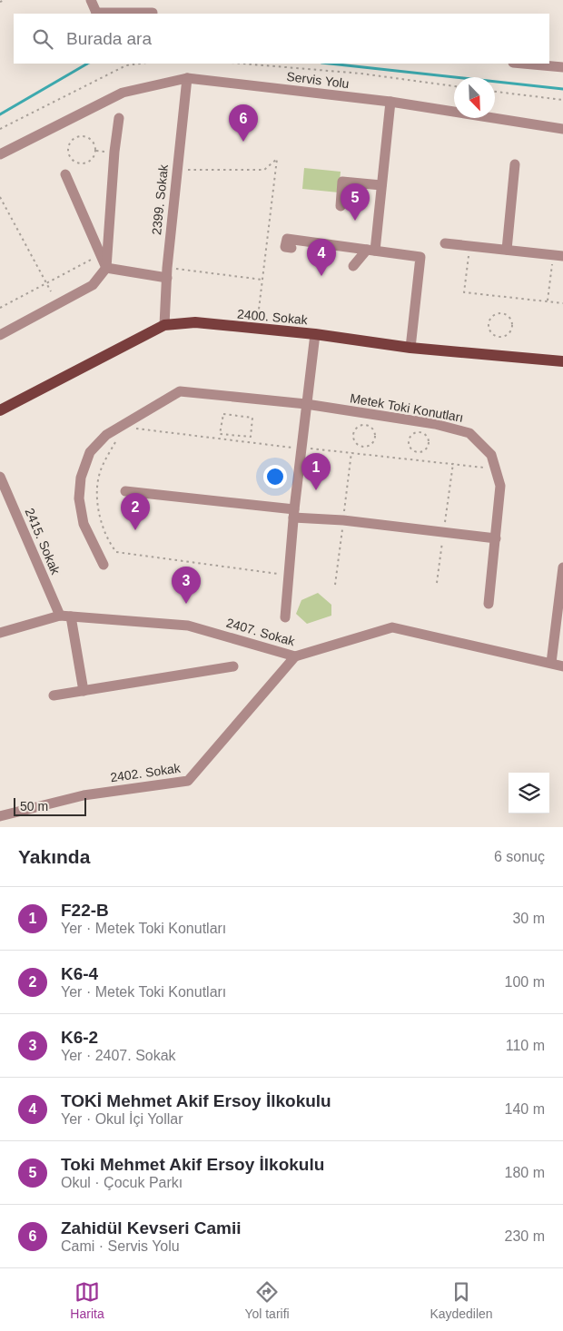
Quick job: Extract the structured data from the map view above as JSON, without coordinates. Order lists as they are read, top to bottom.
{
  "streets": {
    "main road": ["2400. Sokak"],
    "street": [
      "Servis Yolu",
      "2399. Sokak",
      "Metek Toki Konutları",
      "2415. Sokak",
      "2407. Sokak",
      "2402. Sokak"
    ]
  },
  "crossings": [
    ["Servis Yolu", "2399. Sokak"],
    ["2399. Sokak", "2400. Sokak"],
    ["2415. Sokak", "2407. Sokak"],
    ["2407. Sokak", "2402. Sokak"]
  ],
  "scale_bar": "50 m",
  "north": "bottom right",
  "page": {
    "search": "Burada ara",
    "pins": [
      "6",
      "5",
      "4",
      "1",
      "2",
      "3"
    ],
    "scale": "50 m",
    "heading": ["Yakında", "6 sonuç"],
    "list": [
      {
        "mark": "1",
        "name": "F22-B",
        "note": "Yer · Metek Toki Konutları",
        "value": "30 m"
      },
      {
        "mark": "2",
        "name": "K6-4",
        "note": "Yer · Metek Toki Konutları",
        "value": "100 m"
      },
      {
        "mark": "3",
        "name": "K6-2",
        "note": "Yer · 2407. Sokak",
        "value": "110 m"
      },
      {
        "mark": "4",
        "name": "TOKİ Mehmet Akif Ersoy İlkokulu",
        "note": "Yer · Okul İçi Yollar",
        "value": "140 m"
      },
      {
        "mark": "5",
        "name": "Toki Mehmet Akif Ersoy İlkokulu",
        "note": "Okul · Çocuk Parkı",
        "value": "180 m"
      },
      {
        "mark": "6",
        "name": "Zahidül Kevseri Camii",
        "note": "Cami · Servis Yolu",
        "value": "230 m"
      }
    ],
    "nav": ["Harita", "Yol tarifi", "Kaydedilen"]
  }
}
